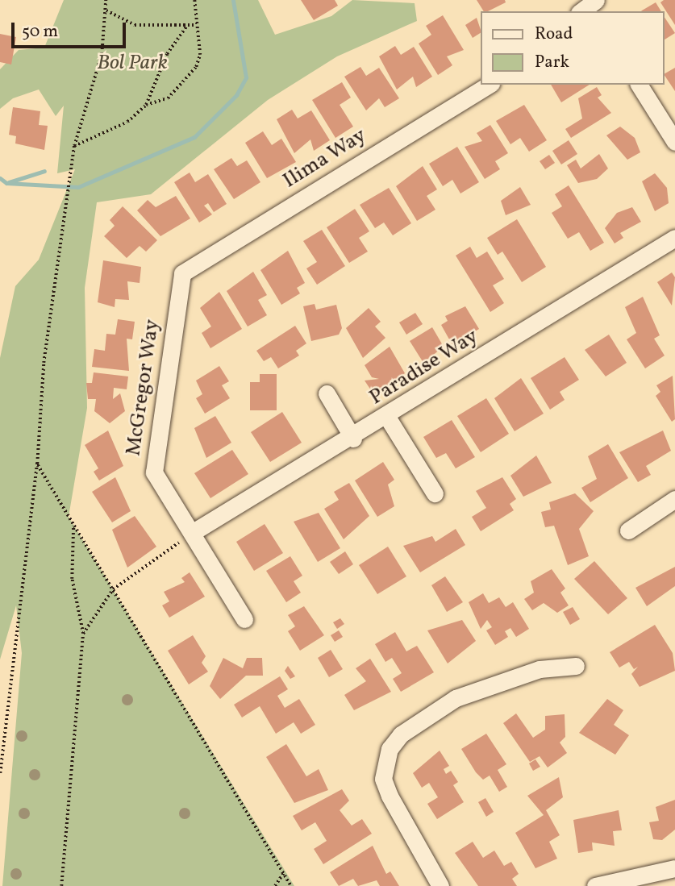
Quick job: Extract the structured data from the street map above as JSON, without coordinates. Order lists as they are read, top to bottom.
{
  "streets": {
    "street": ["Ilima Way", "Paradise Way", "McGregor Way"]
  },
  "crossings": [
    ["Ilima Way", "McGregor Way"],
    ["Paradise Way", "McGregor Way"]
  ],
  "parks": ["Bol Park"],
  "legend": ["Road", "Park"],
  "scale_bar": "50 m"
}
